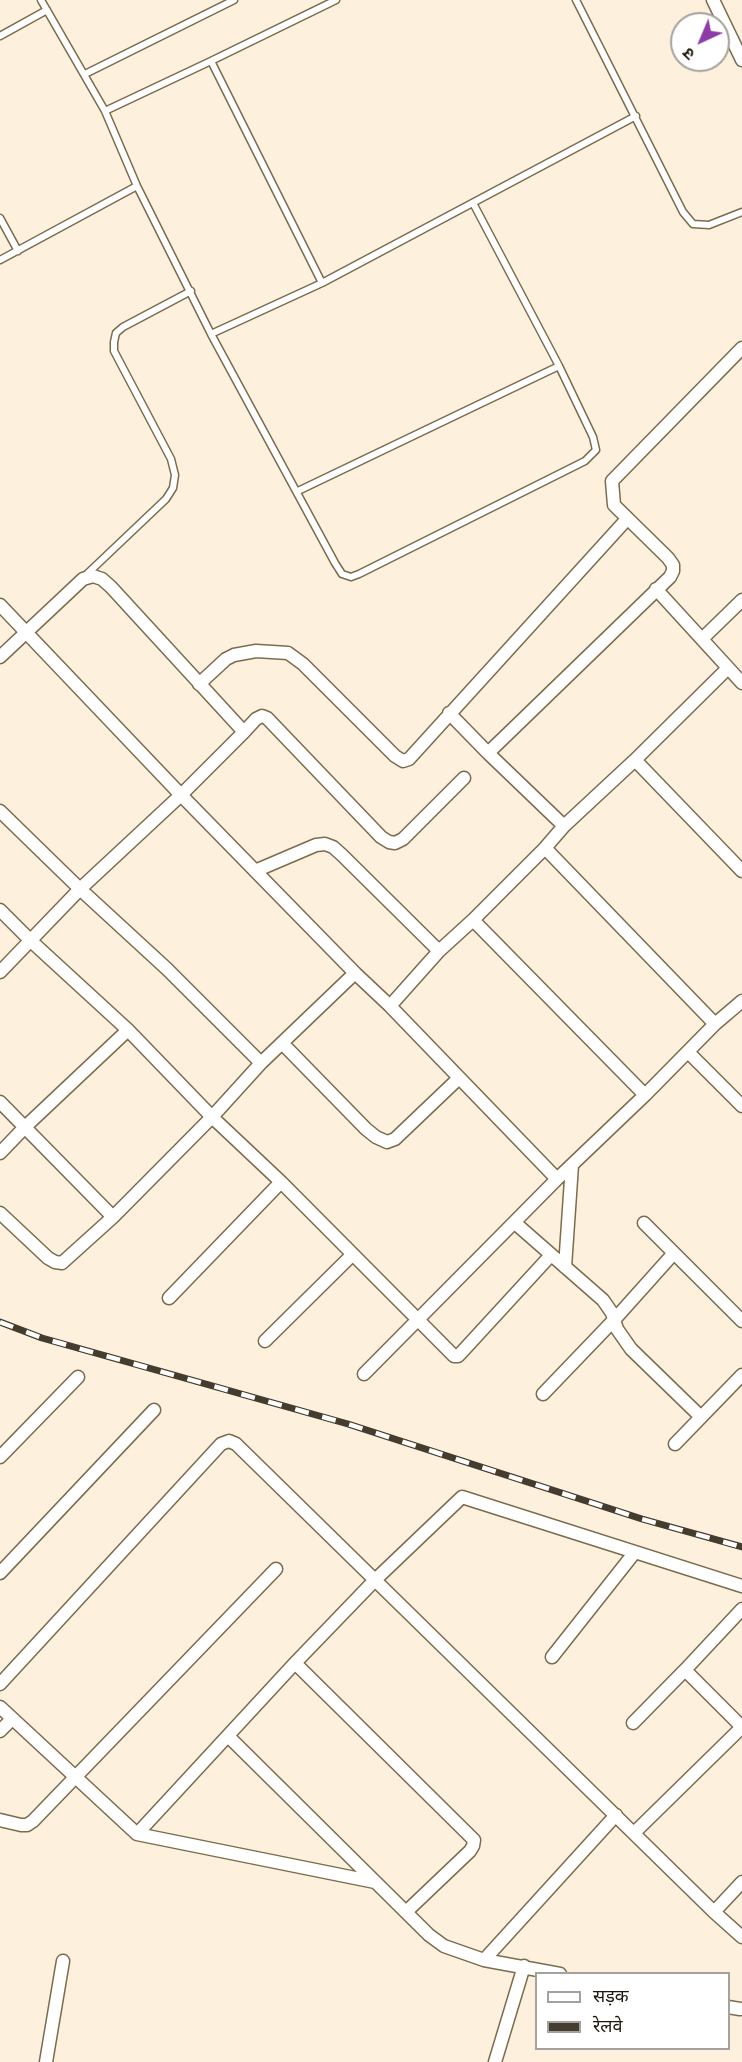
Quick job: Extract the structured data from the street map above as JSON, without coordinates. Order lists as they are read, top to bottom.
{
  "legend": ["सड़क", "रेलवे"],
  "north": "bottom left"
}
